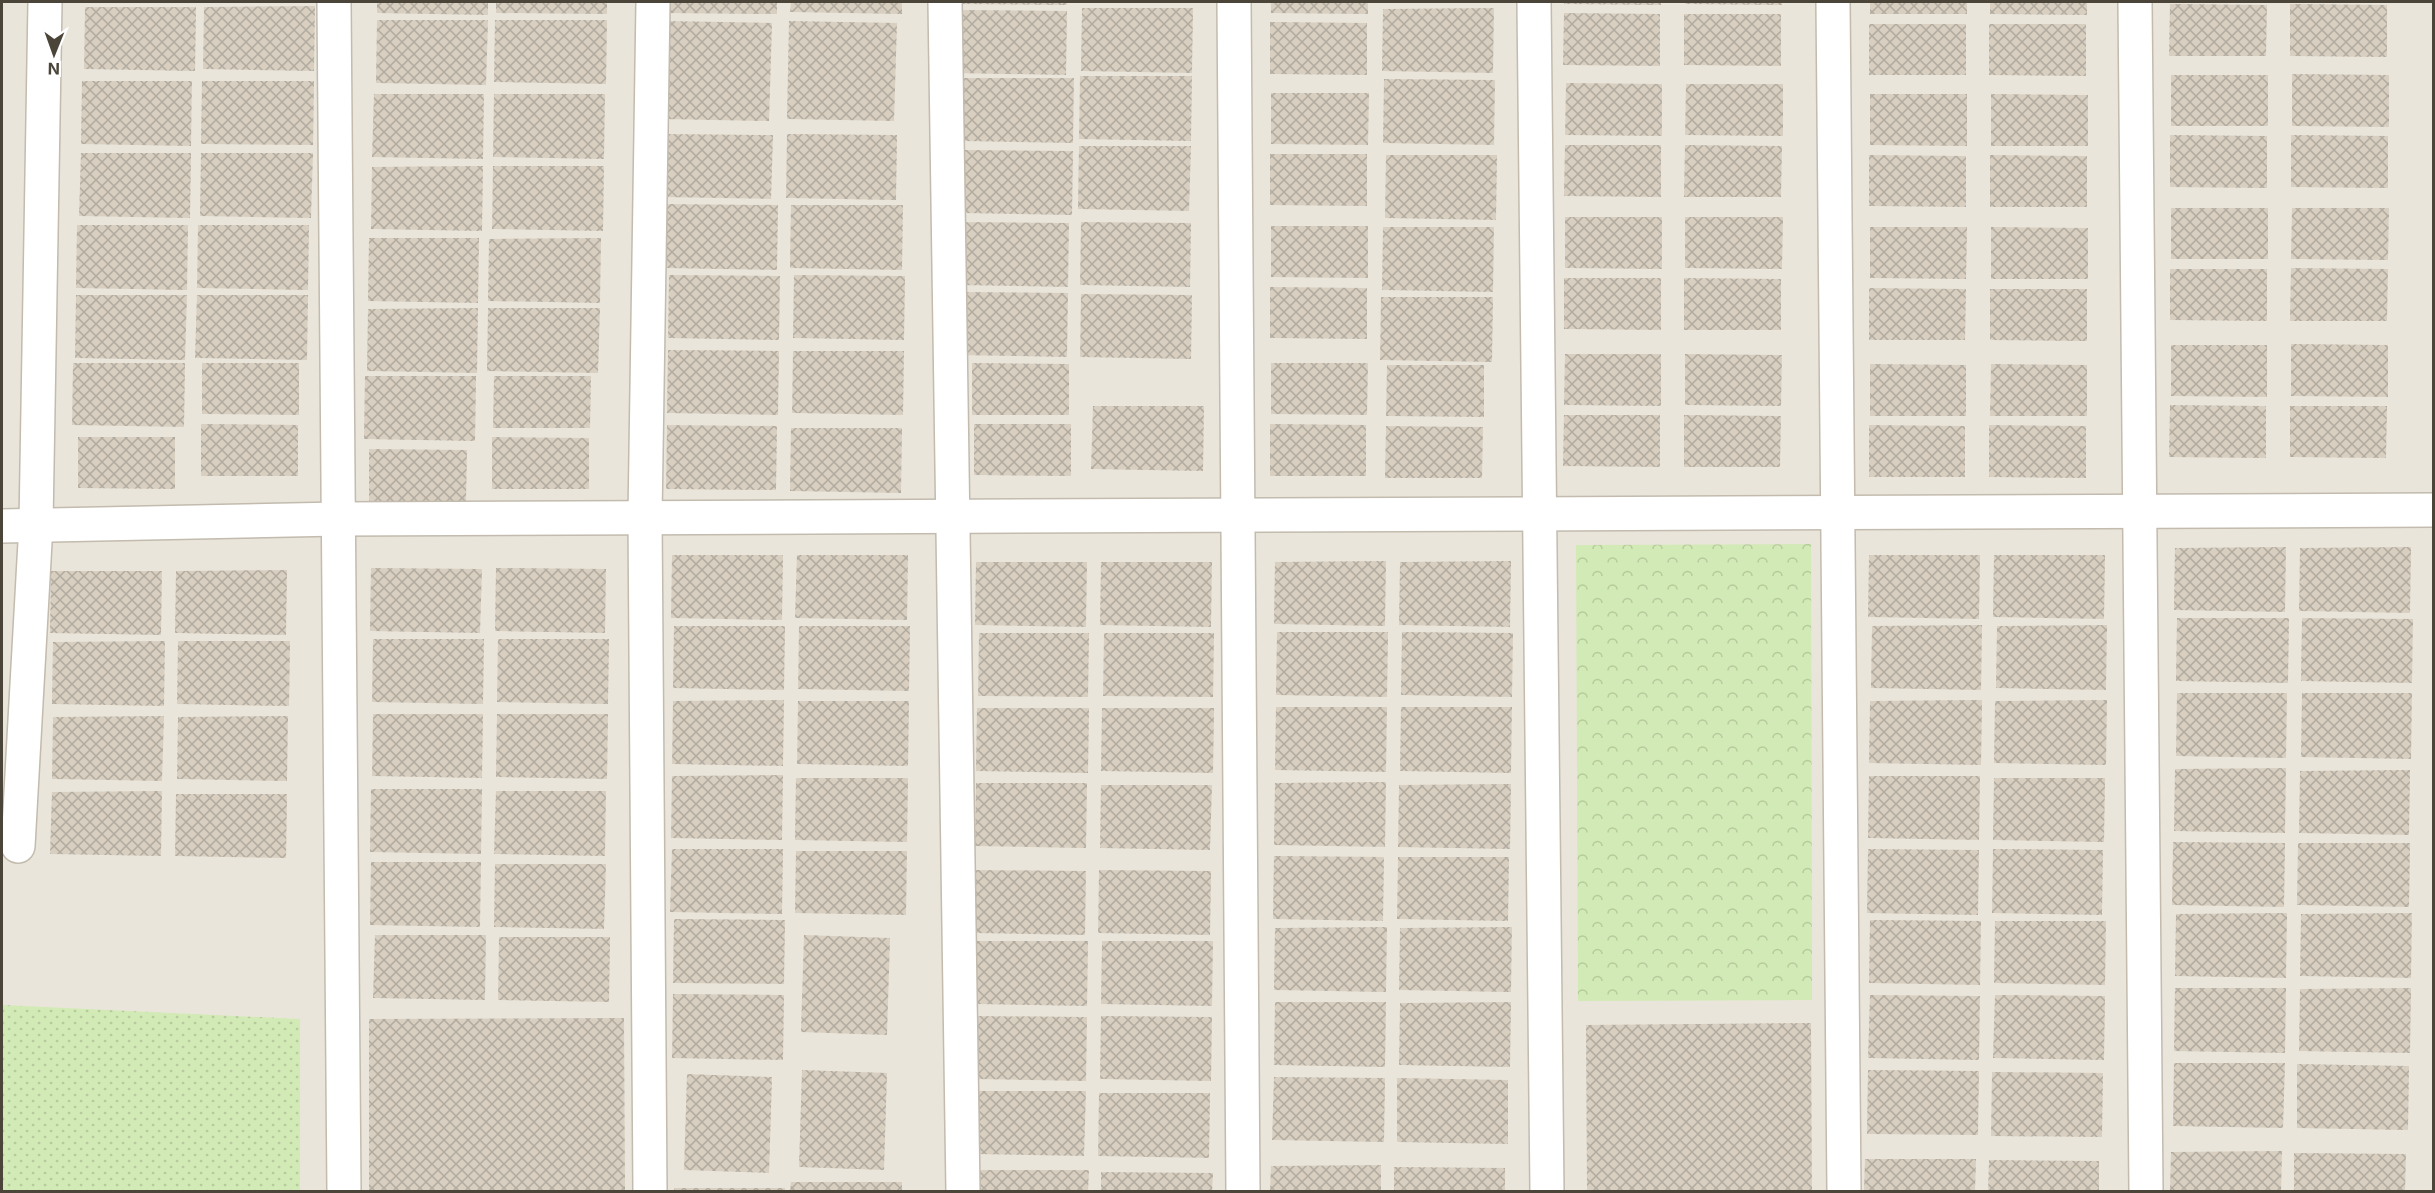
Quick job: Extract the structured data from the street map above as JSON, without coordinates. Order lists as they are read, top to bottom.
{
  "north": "bottom"
}
